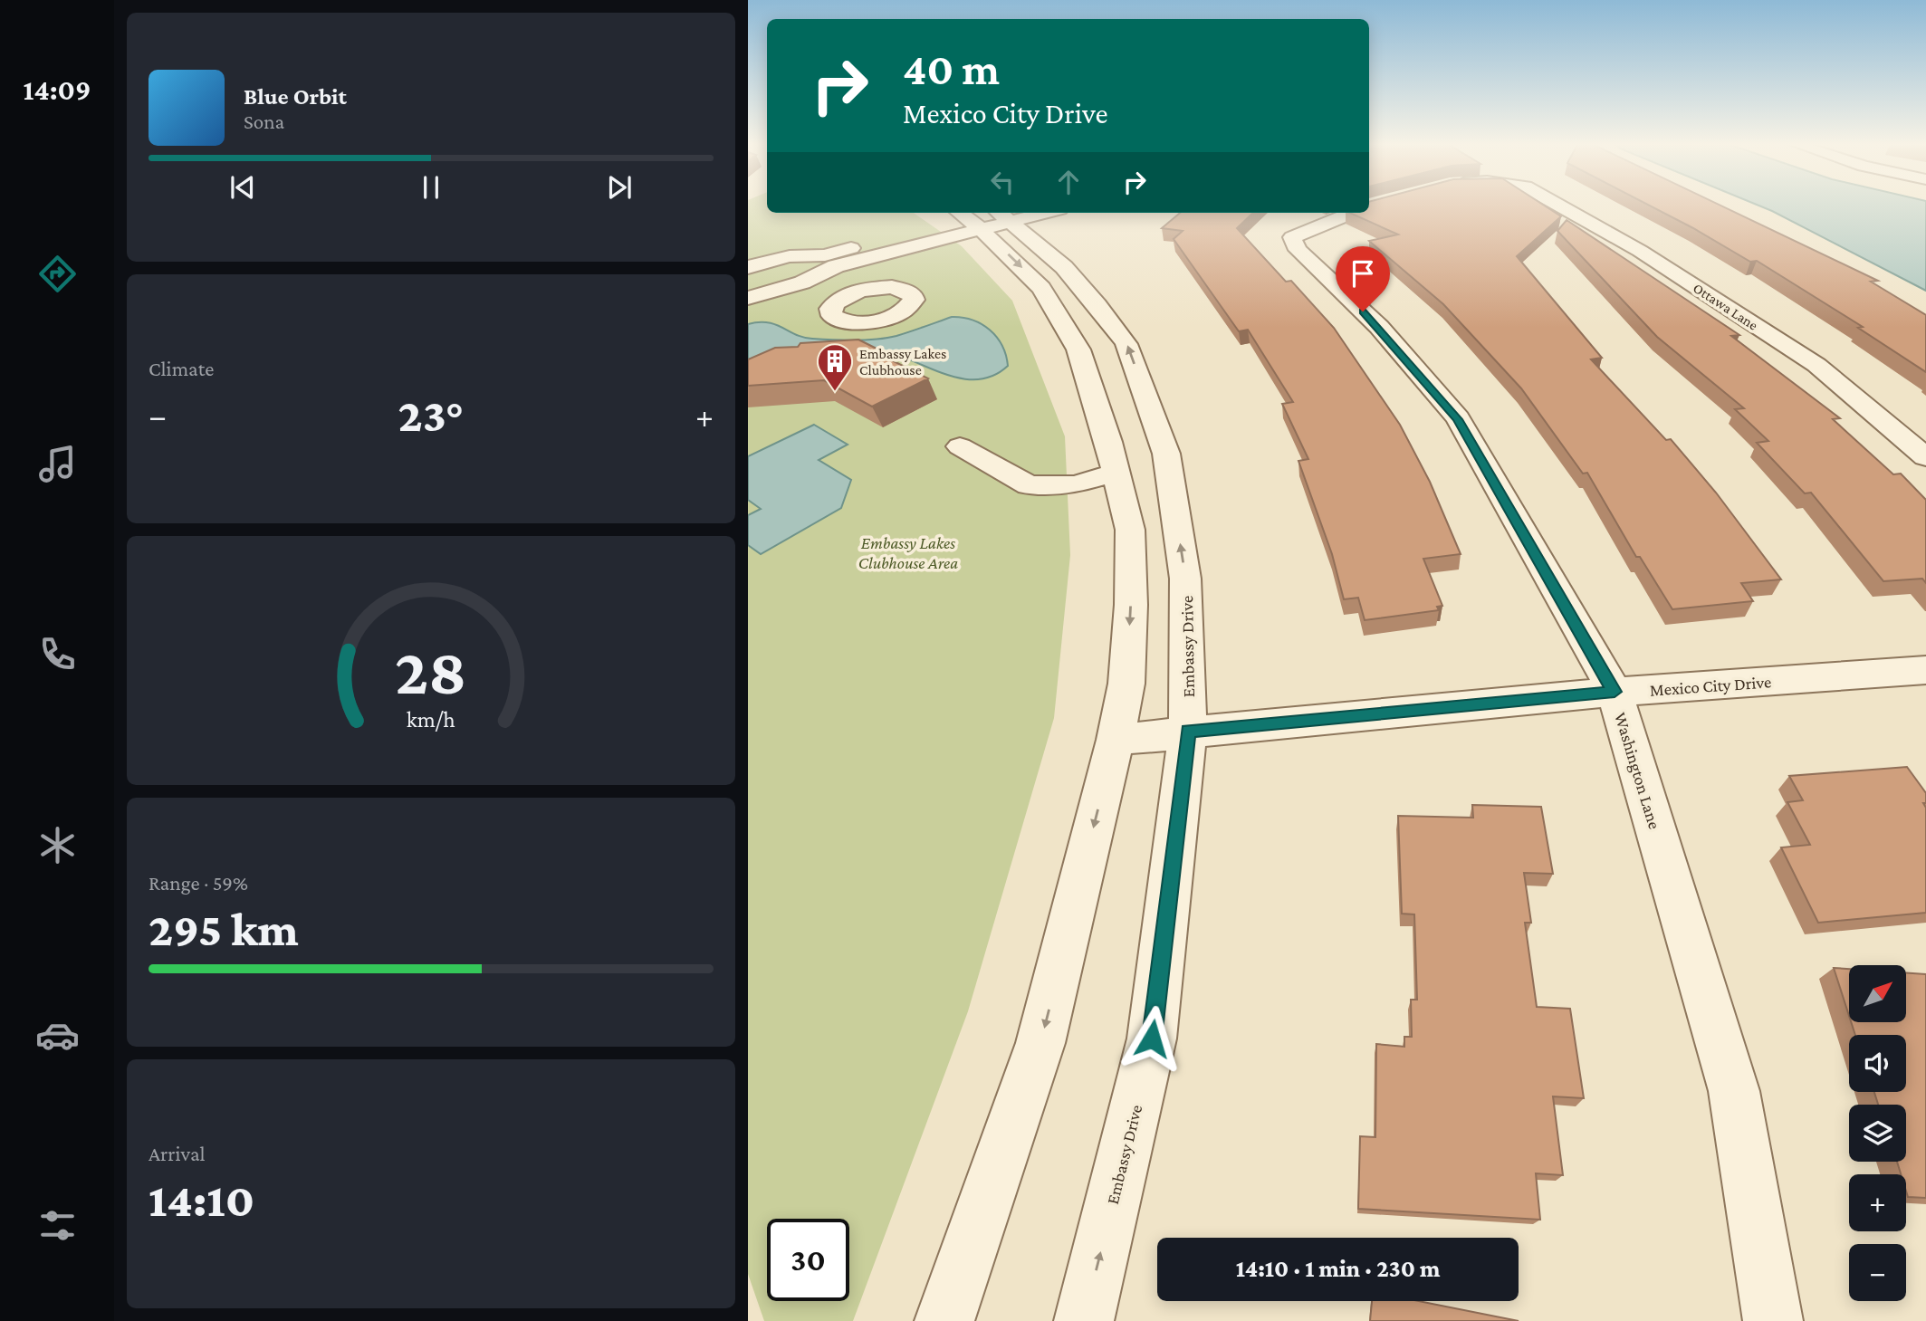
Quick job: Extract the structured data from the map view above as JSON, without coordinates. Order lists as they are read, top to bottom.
{
  "streets": {
    "street": [
      "Ottawa Lane",
      "Embassy Drive",
      "Mexico City Drive",
      "Washington Lane"
    ]
  },
  "crossings": [
    ["Embassy Drive", "Mexico City Drive"],
    ["Mexico City Drive", "Washington Lane"]
  ],
  "parks": ["Embassy Lakes Clubhouse Area"],
  "places": {
    "building": ["Embassy Lakes Clubhouse"]
  },
  "north": "top right",
  "page": {
    "tabs": "14:09",
    "turn": ["40 m", "Mexico City Drive"],
    "song": ["Blue Orbit", "Sona"],
    "tile": [
      "Climate",
      ["Range · 59%", "295 km"],
      ["Arrival", "14:10"]
    ],
    "heat": ["−", "23°", "+"],
    "map_buttons": ["+", "−"],
    "limit": "30",
    "trip": "14:10 · 1 min · 230 m",
    "gauge": ["28", "km/h"]
  }
}
